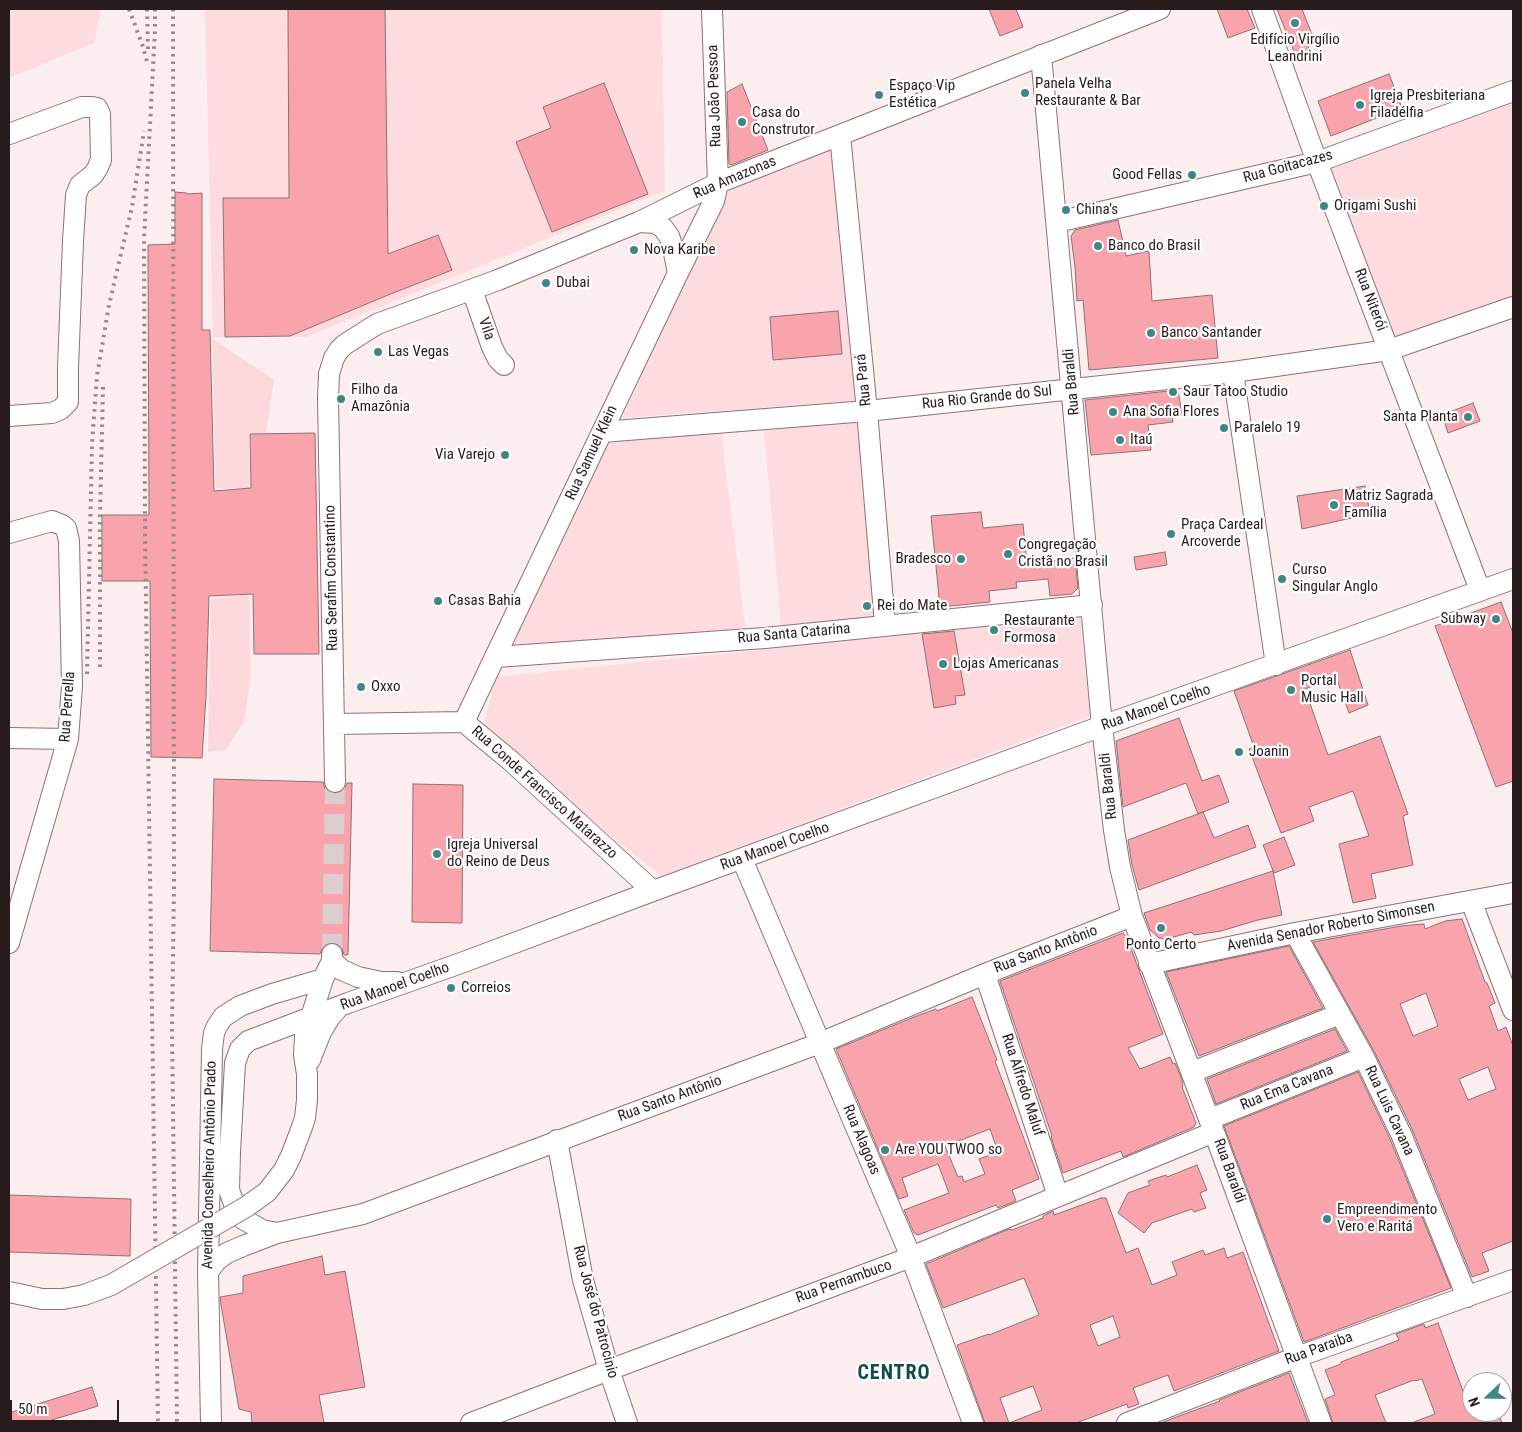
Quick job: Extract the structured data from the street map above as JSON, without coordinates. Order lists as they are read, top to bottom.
{
  "streets": {
    "street": [
      "Rua João Pessoa",
      "Rua Goitacazes",
      "Rua Amazonas",
      "Rua Niterói",
      "Vila",
      "Rua Pará",
      "Rua Baraldi",
      "Rua Rio Grande do Sul",
      "Rua Samuel Klein",
      "Rua Serafim Constantino",
      "Rua Santa Catarina",
      "Rua Perrella",
      "Rua Manoel Coelho",
      "Rua Conde Francisco Matarazzo",
      "Avenida Senador Roberto Simonsen",
      "Rua Santo Antônio",
      "Rua Alfredo Maluf",
      "Rua Ema Cavana",
      "Rua Luis Cavana",
      "Rua Alagoas",
      "Avenida Conselheiro Antônio Prado",
      "Rua Pernambuco",
      "Rua José do Patrocinio",
      "Rua Paraiba"
    ]
  },
  "crossings": [
    ["Rua João Pessoa", "Rua Amazonas"],
    ["Rua João Pessoa", "Rua Samuel Klein"],
    ["Rua Goitacazes", "Rua Niterói"],
    ["Rua Goitacazes", "Rua Baraldi"],
    ["Rua Amazonas", "Vila"],
    ["Rua Amazonas", "Rua Pará"],
    ["Rua Amazonas", "Rua Baraldi"],
    ["Rua Amazonas", "Rua Samuel Klein"],
    ["Rua Amazonas", "Rua Serafim Constantino"],
    ["Rua Niterói", "Rua Rio Grande do Sul"],
    ["Rua Niterói", "Rua Manoel Coelho"],
    ["Rua Pará", "Rua Rio Grande do Sul"],
    ["Rua Pará", "Rua Santa Catarina"],
    ["Rua Baraldi", "Rua Rio Grande do Sul"],
    ["Rua Baraldi", "Rua Santa Catarina"],
    ["Rua Baraldi", "Rua Manoel Coelho"],
    ["Rua Baraldi", "Avenida Senador Roberto Simonsen"],
    ["Rua Baraldi", "Rua Santo Antônio"],
    ["Rua Baraldi", "Rua Ema Cavana"],
    ["Rua Baraldi", "Rua Pernambuco"],
    ["Rua Baraldi", "Rua Paraiba"],
    ["Rua Rio Grande do Sul", "Rua Samuel Klein"],
    ["Rua Samuel Klein", "Rua Santa Catarina"],
    ["Rua Samuel Klein", "Rua Conde Francisco Matarazzo"],
    ["Rua Serafim Constantino", "Rua Conde Francisco Matarazzo"],
    ["Rua Manoel Coelho", "Rua Conde Francisco Matarazzo"],
    ["Rua Manoel Coelho", "Rua Santo Antônio"],
    ["Rua Manoel Coelho", "Rua Alagoas"],
    ["Avenida Senador Roberto Simonsen", "Rua Luis Cavana"],
    ["Rua Santo Antônio", "Rua Alfredo Maluf"],
    ["Rua Santo Antônio", "Rua Alagoas"],
    ["Rua Santo Antônio", "Avenida Conselheiro Antônio Prado"],
    ["Rua Santo Antônio", "Rua José do Patrocinio"],
    ["Rua Alfredo Maluf", "Rua Pernambuco"],
    ["Rua Ema Cavana", "Rua Luis Cavana"],
    ["Rua Ema Cavana", "Rua Pernambuco"],
    ["Rua Luis Cavana", "Rua Paraiba"],
    ["Rua Alagoas", "Rua Pernambuco"],
    ["Rua Pernambuco", "Rua José do Patrocinio"]
  ],
  "districts": ["CENTRO"],
  "places": [
    "Edifício Virgílio Leandrini",
    "Panela Velha Restaurante & Bar",
    "Espaço Vip Estética",
    "Igreja Presbiteriana Filadélfia",
    "Casa do Construtor",
    "Good Fellas",
    "Origami Sushi",
    "China's",
    "Banco do Brasil",
    "Nova Karibe",
    "Dubai",
    "Banco Santander",
    "Las Vegas",
    "Saur Tatoo Studio",
    "Filho da Amazônia",
    "Ana Sofia Flores",
    "Santa Planta",
    "Paralelo 19",
    "Itaú",
    "Via Varejo",
    "Matriz Sagrada Família",
    "Praça Cardeal Arcoverde",
    "Congregação Cristã no Brasil",
    "Bradesco",
    "Curso Singular Anglo",
    "Casas Bahia",
    "Rei do Mate",
    "Subway",
    "Restaurante Formosa",
    "Lojas Americanas",
    "Oxxo",
    "Portal Music Hall",
    "Joanin",
    "Igreja Universal do Reino de Deus",
    "Ponto Certo",
    "Correios",
    "Are YOU TWOO so",
    "Empreendimento Vero e Raritá"
  ],
  "scale_bar": "50 m",
  "north": "left"
}
